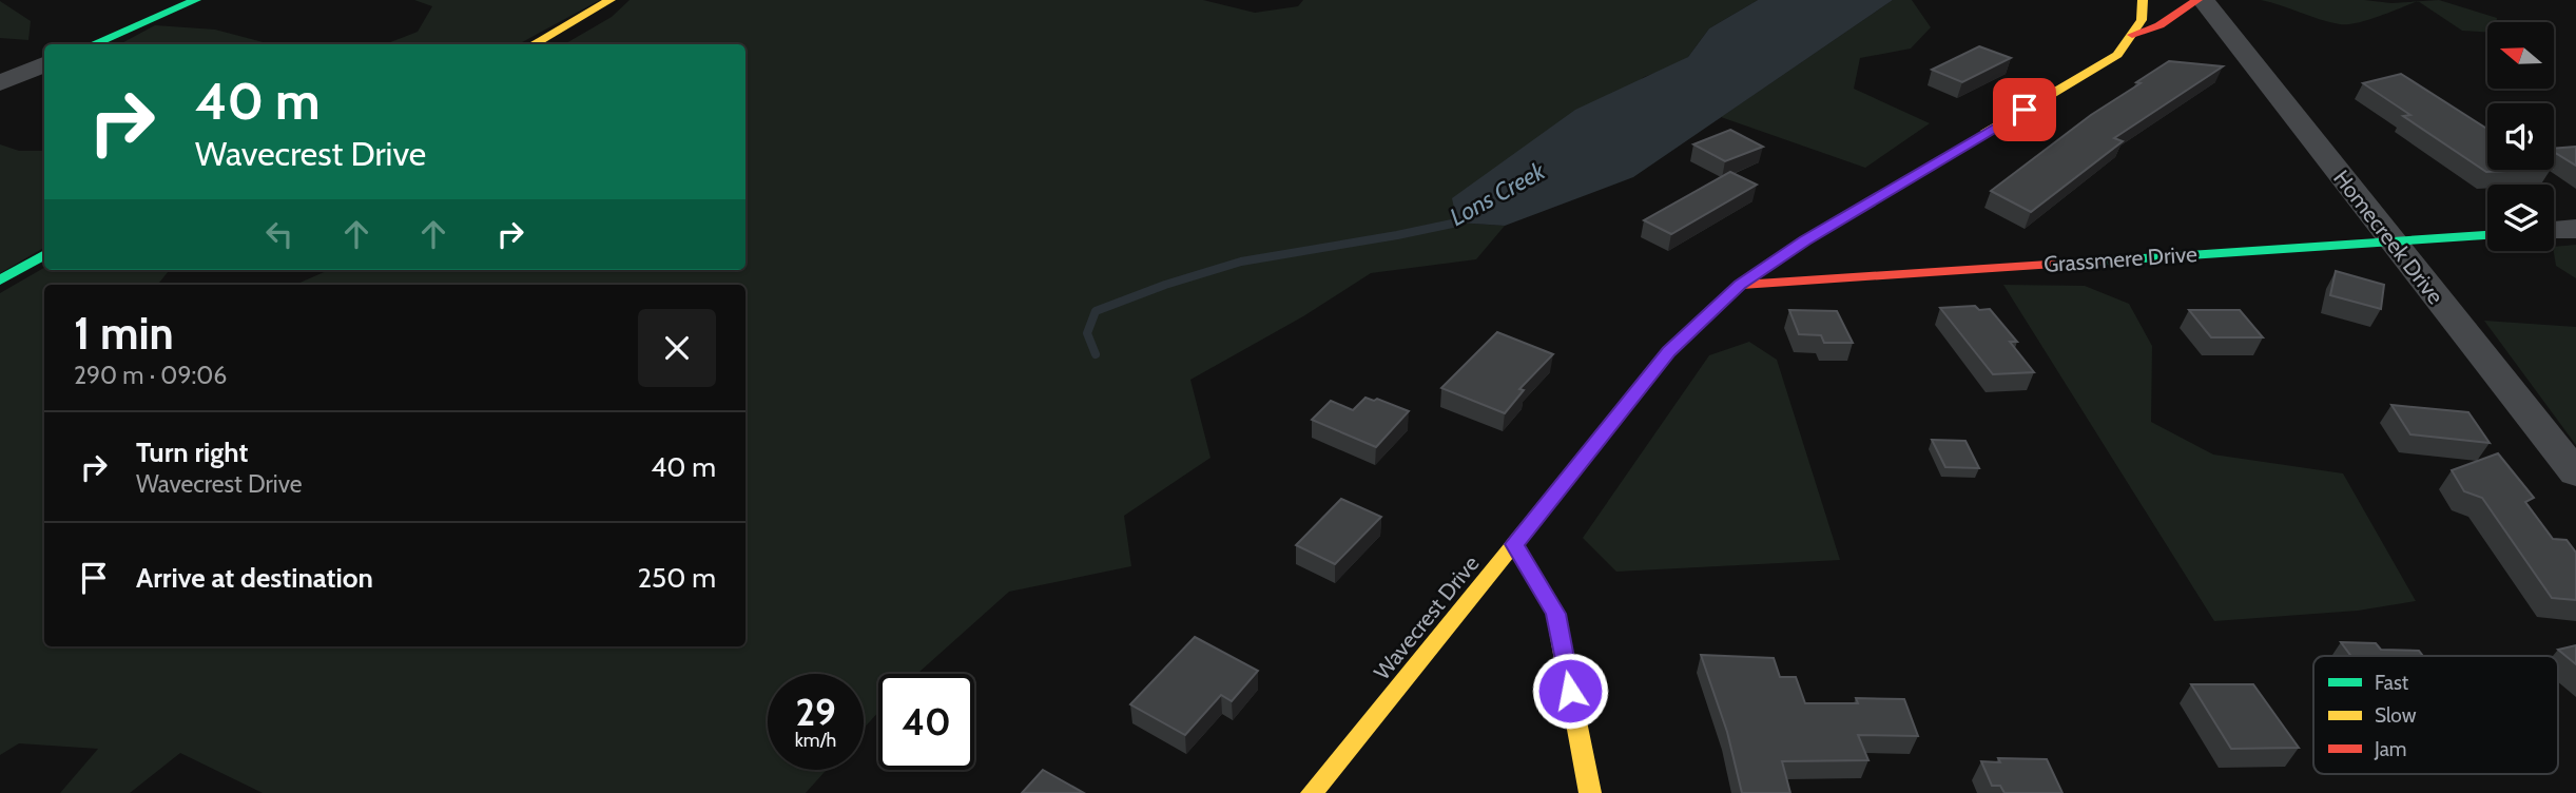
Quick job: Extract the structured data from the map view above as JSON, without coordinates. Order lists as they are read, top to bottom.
{
  "streets": {
    "street": ["Homecreek Drive", "Grassmere Drive", "Wavecrest Drive"]
  },
  "crossings": [
    ["Homecreek Drive", "Grassmere Drive"],
    ["Grassmere Drive", "Wavecrest Drive"]
  ],
  "water": ["Lons Creek"],
  "legend": ["Fast", "Slow", "Jam"],
  "north": "left",
  "page": {
    "turn": ["40 m", "Wavecrest Drive"],
    "heading": ["1 min", "290 m · 09:06"],
    "list": [
      {
        "name": "Turn right",
        "note": "Wavecrest Drive",
        "value": "40 m"
      },
      {
        "name": "Arrive at destination",
        "value": "250 m"
      }
    ],
    "speed": "29 km/h",
    "limit": "40"
  }
}
